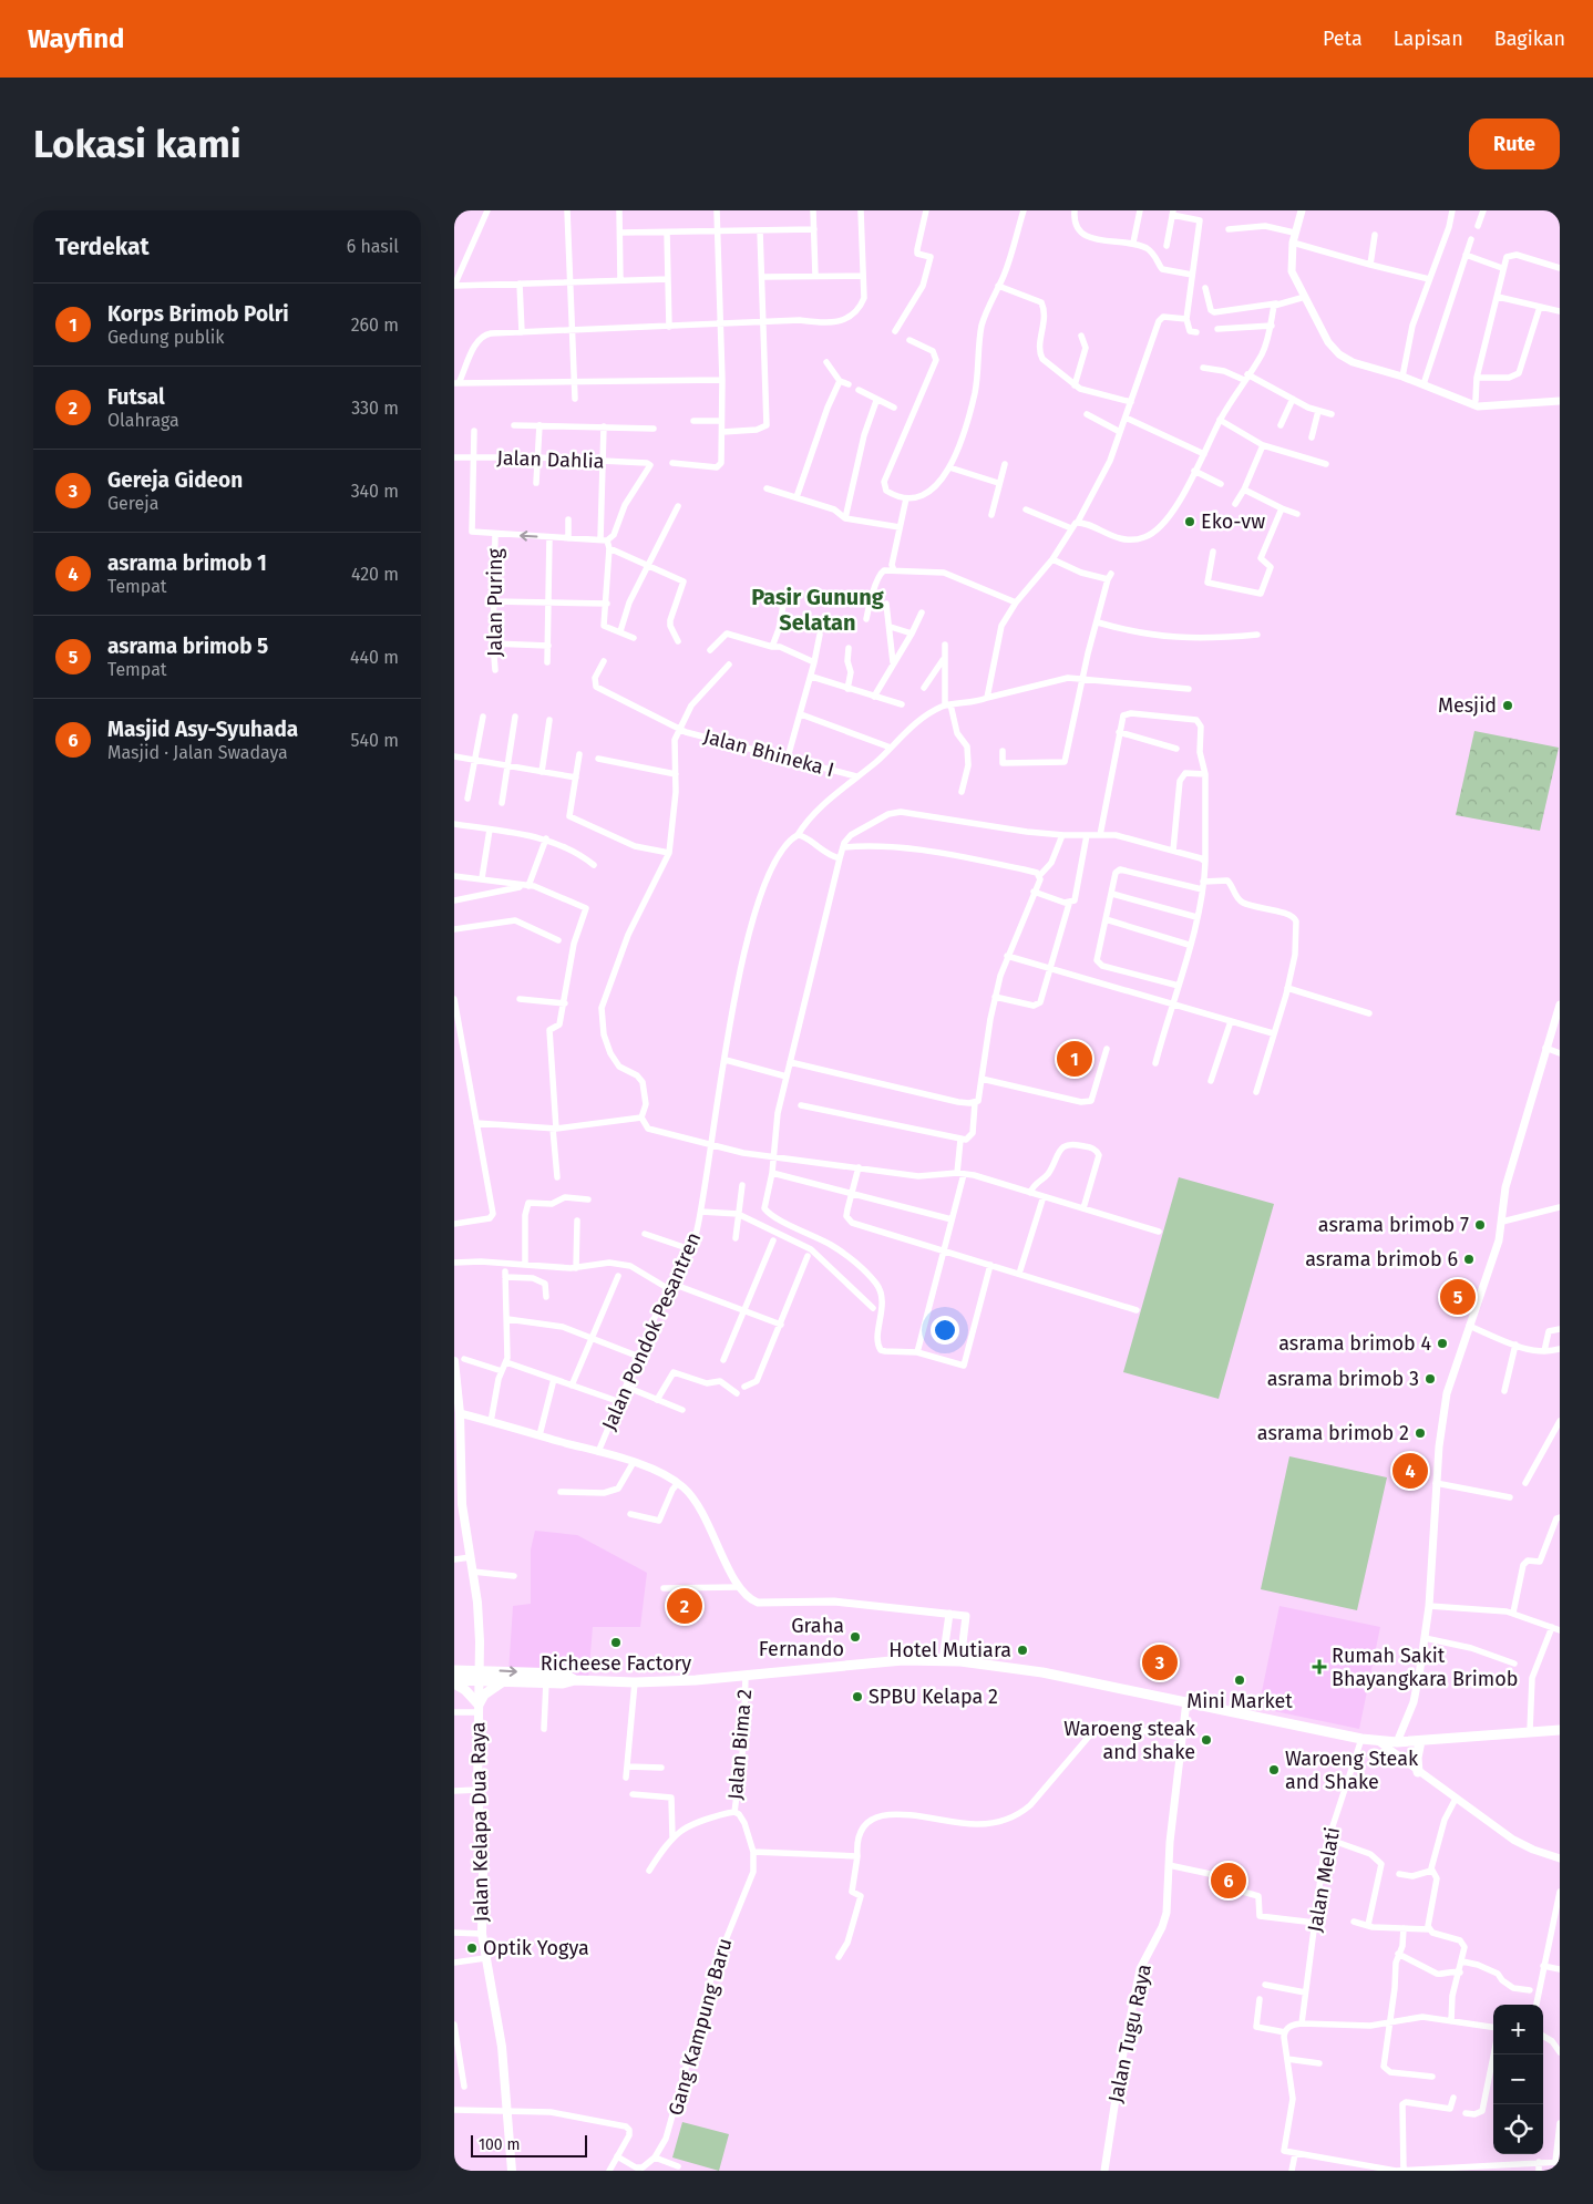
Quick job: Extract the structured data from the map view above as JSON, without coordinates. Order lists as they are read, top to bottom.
{
  "streets": {
    "main road": ["Jalan Kelapa Dua Raya"],
    "street": [
      "Jalan Dahlia",
      "Jalan Puring",
      "Jalan Bhineka I",
      "Jalan Pondok Pesantren",
      "Jalan Bima 2",
      "Jalan Melati",
      "Gang Kampung Baru",
      "Jalan Tugu Raya"
    ]
  },
  "crossings": [
    ["Jalan Bhineka I", "Jalan Pondok Pesantren"]
  ],
  "districts": ["Pasir Gunung Selatan"],
  "places": {
    "other": [
      "Eko-vw",
      "Mesjid",
      "asrama brimob 7",
      "asrama brimob 6",
      "asrama brimob 4",
      "asrama brimob 3",
      "asrama brimob 2",
      "Graha Fernando",
      "Richeese Factory",
      "Hotel Mutiara",
      "Mini Market",
      "SPBU Kelapa 2",
      "Waroeng steak and shake",
      "Waroeng Steak and Shake",
      "Optik Yogya"
    ],
    "health": ["Rumah Sakit Bhayangkara Brimob"]
  },
  "scale_bar": "100 m",
  "page": {
    "header": "Wayfind",
    "nav": ["Peta", "Lapisan", "Bagikan"],
    "buttons": "Rute",
    "title": "Lokasi kami",
    "heading": ["Terdekat", "6 hasil"],
    "list": [
      {
        "mark": "1",
        "name": "Korps Brimob Polri",
        "note": "Gedung publik",
        "value": "260 m"
      },
      {
        "mark": "2",
        "name": "Futsal",
        "note": "Olahraga",
        "value": "330 m"
      },
      {
        "mark": "3",
        "name": "Gereja Gideon",
        "note": "Gereja",
        "value": "340 m"
      },
      {
        "mark": "4",
        "name": "asrama brimob 1",
        "note": "Tempat",
        "value": "420 m"
      },
      {
        "mark": "5",
        "name": "asrama brimob 5",
        "note": "Tempat",
        "value": "440 m"
      },
      {
        "mark": "6",
        "name": "Masjid Asy-Syuhada",
        "note": "Masjid · Jalan Swadaya",
        "value": "540 m"
      }
    ],
    "pins": [
      "1",
      "5",
      "4",
      "2",
      "3",
      "6"
    ],
    "map_buttons": ["+", "−"],
    "scale": "100 m"
  }
}
